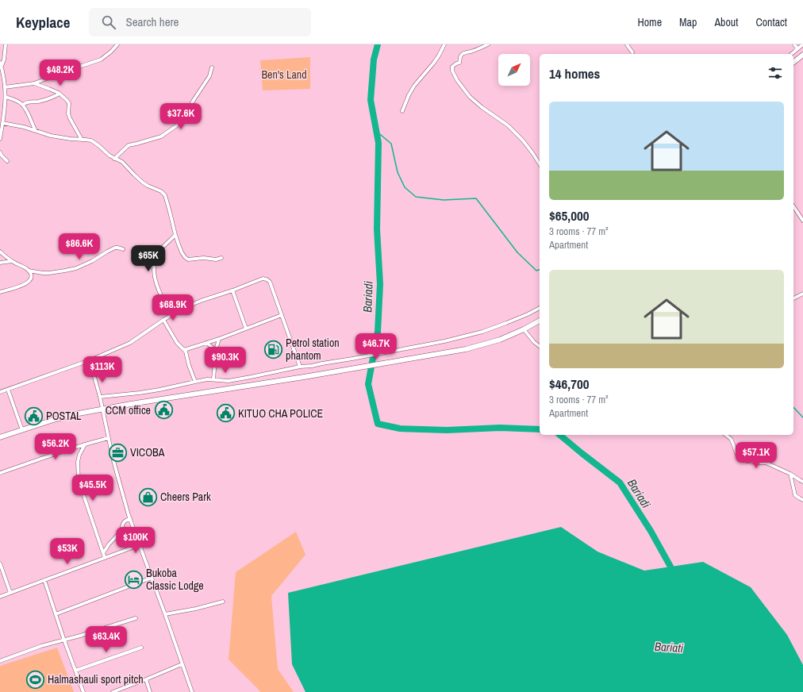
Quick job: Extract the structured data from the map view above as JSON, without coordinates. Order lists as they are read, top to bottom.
{
  "water": ["Bariadi", "Bariati"],
  "parks": ["Ben's Land"],
  "places": {
    "fuel station": ["Petrol station phantom"],
    "public building": ["CCM office", "KITUO CHA POLICE", "POSTAL"],
    "office": ["VICOBA"],
    "shop": ["Cheers Park"],
    "hotel": ["Bukoba Classic Lodge"],
    "sports": ["Halmashauli sport pitch"]
  },
  "north": "top right",
  "page": {
    "header": "Keyplace",
    "search": "Search here",
    "nav": [
      "Home",
      "Map",
      "About",
      "Contact"
    ],
    "heading": "14 homes",
    "price": [
      "$48.2K",
      "$37.6K",
      "$86.6K",
      "$65K",
      "$68.9K",
      "$46.7K",
      "$90.3K",
      "$113K",
      "$56.2K",
      "$57.1K",
      "$45.5K",
      "$100K",
      "$53K",
      "$63.4K"
    ],
    "list": [
      {
        "name": "$65,000",
        "note": "3 rooms · 77 m² · Apartment"
      },
      {
        "name": "$46,700",
        "note": "3 rooms · 77 m² · Apartment"
      }
    ]
  }
}
